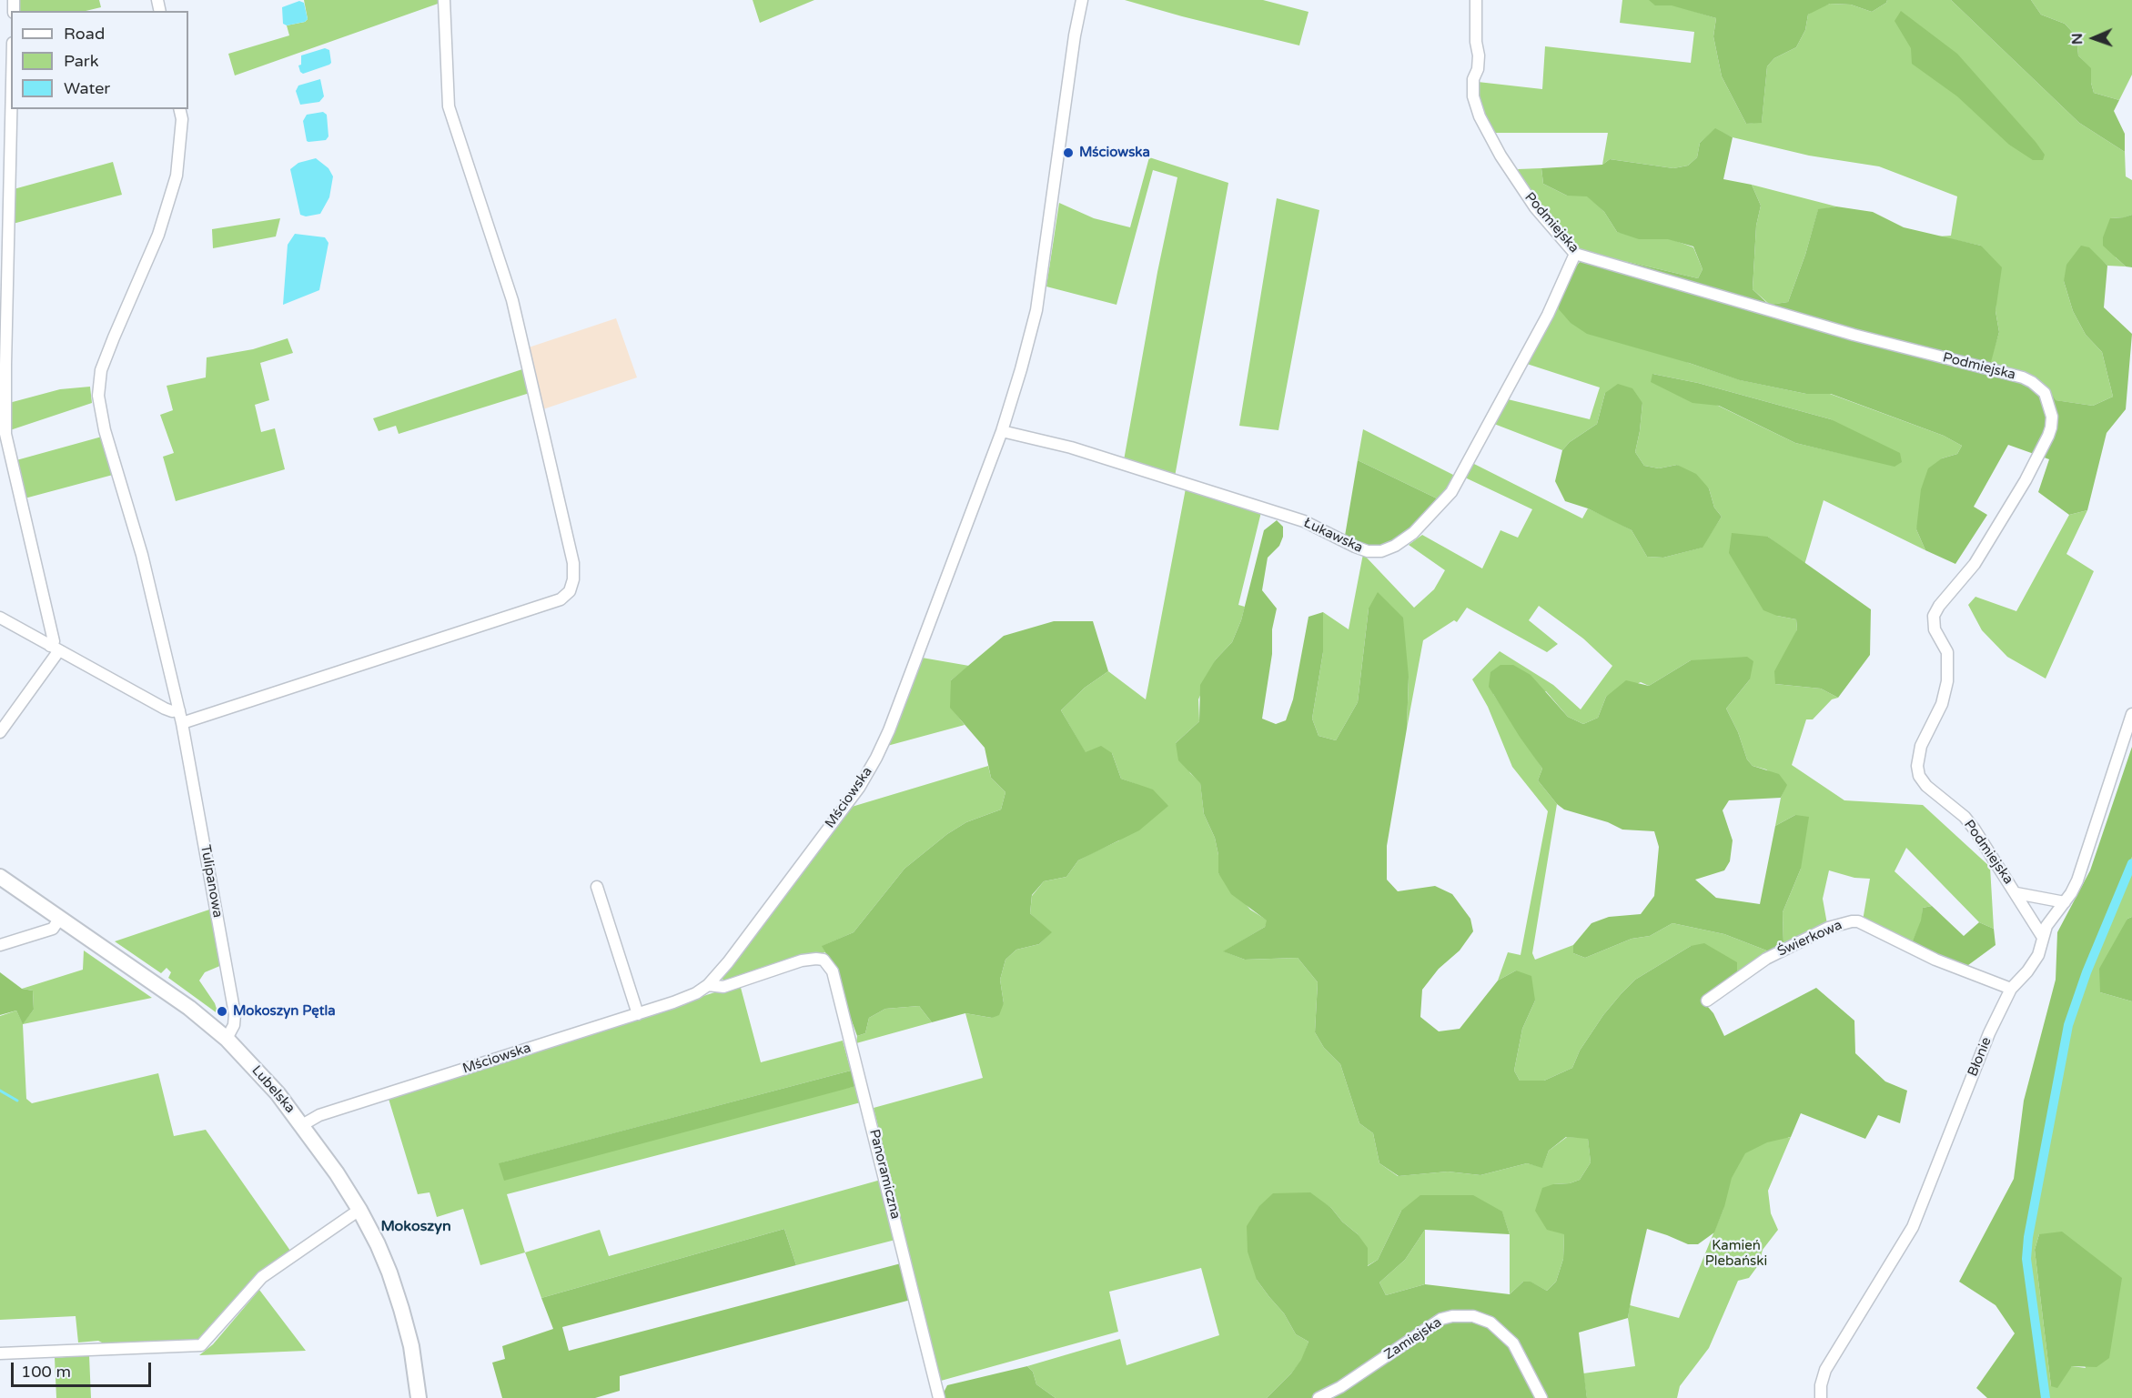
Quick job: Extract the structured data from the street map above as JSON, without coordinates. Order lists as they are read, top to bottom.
{
  "streets": {
    "main road": ["Lubelska"],
    "street": [
      "Podmiejska",
      "Łukawska",
      "Mściowska",
      "Tulipanowa",
      "Świerkowa",
      "Błonie",
      "Panoramiczna",
      "Zamiejska"
    ]
  },
  "crossings": [
    ["Podmiejska", "Łukawska"],
    ["Podmiejska", "Błonie"],
    ["Łukawska", "Mściowska"],
    ["Mściowska", "Lubelska"],
    ["Mściowska", "Panoramiczna"],
    ["Tulipanowa", "Lubelska"],
    ["Świerkowa", "Błonie"]
  ],
  "districts": ["Mokoszyn"],
  "parks": ["Kamień Plebański"],
  "places": ["Mściowska", "Mokoszyn Pętla"],
  "legend": ["Road", "Park", "Water"],
  "scale_bar": "100 m",
  "north": "left"
}
